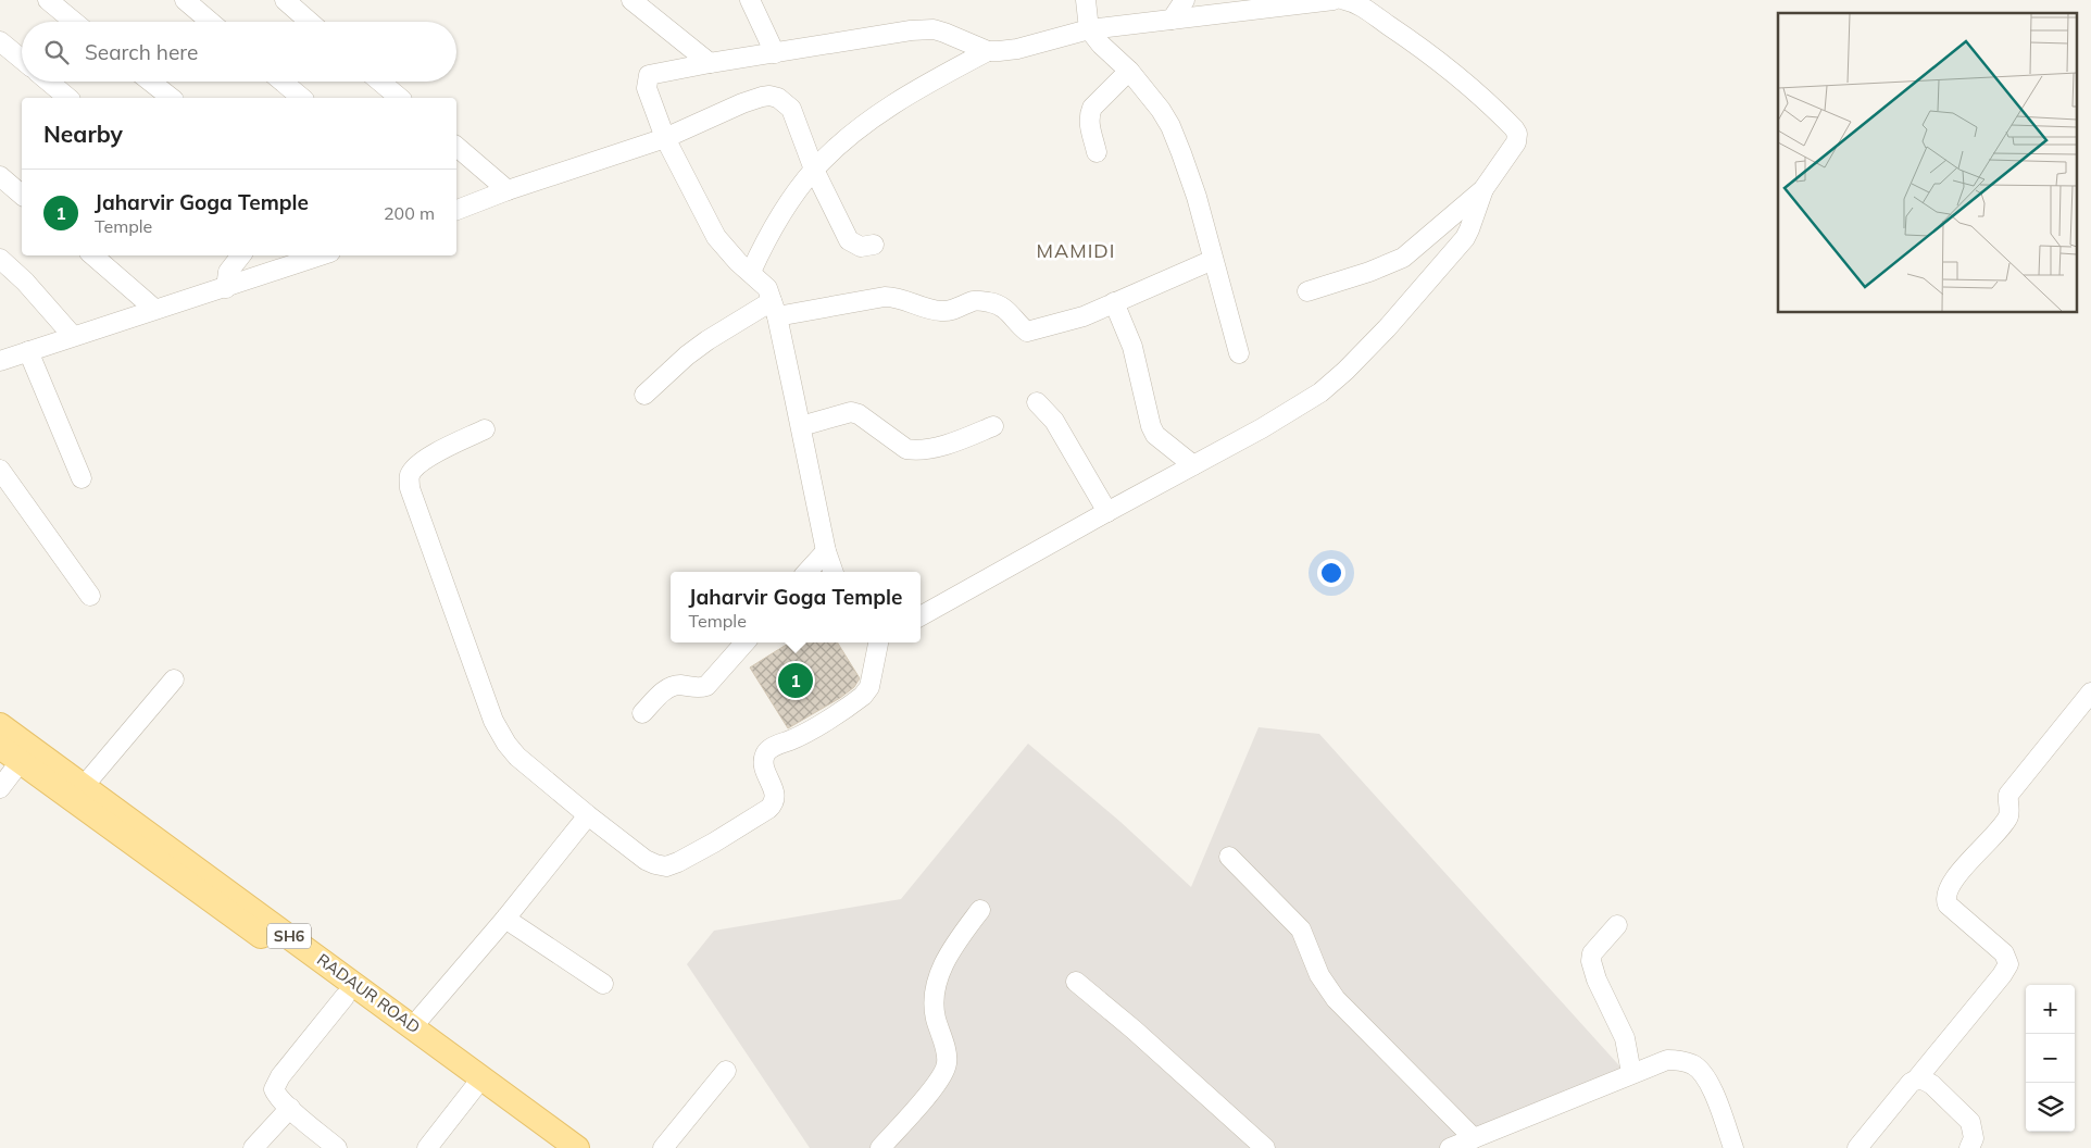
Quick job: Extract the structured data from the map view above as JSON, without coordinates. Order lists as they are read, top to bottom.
{
  "streets": {
    "main road": ["SH6", "RADAUR ROAD"]
  },
  "districts": ["MAMIDI"],
  "page": {
    "search": "Search here",
    "heading": "Nearby",
    "list": [
      {
        "mark": "1",
        "name": "Jaharvir Goga Temple",
        "note": "Temple",
        "value": "200 m"
      }
    ],
    "popup": ["Jaharvir Goga Temple", "Temple"],
    "pins": "1",
    "map_buttons": ["+", "−"]
  }
}
